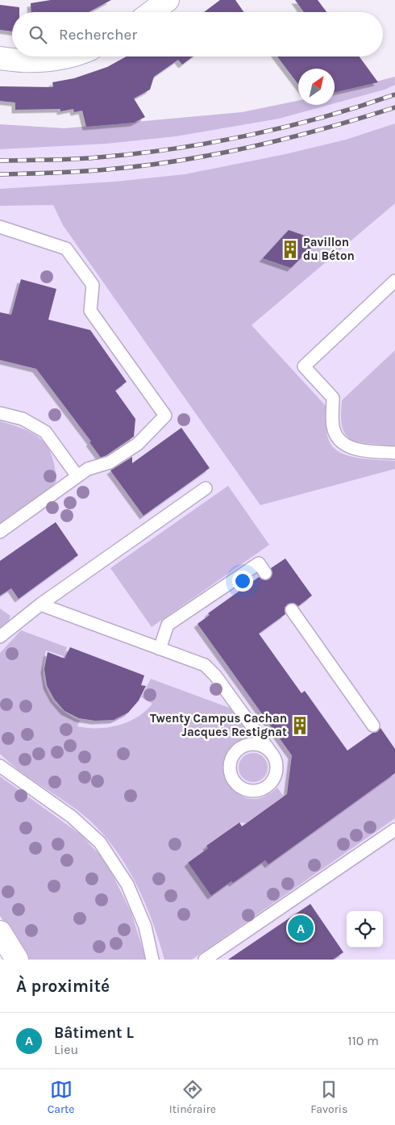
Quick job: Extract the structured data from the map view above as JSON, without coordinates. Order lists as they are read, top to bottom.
{
  "places": {
    "building": ["Pavillon du Béton", "Twenty Campus Cachan Jacques Restignat"]
  },
  "north": "top right",
  "page": {
    "search": "Rechercher",
    "pins": "A",
    "heading": "À proximité",
    "list": [
      {
        "mark": "A",
        "name": "Bâtiment L",
        "note": "Lieu",
        "value": "110 m"
      }
    ],
    "nav": ["Carte", "Itinéraire", "Favoris"]
  }
}
